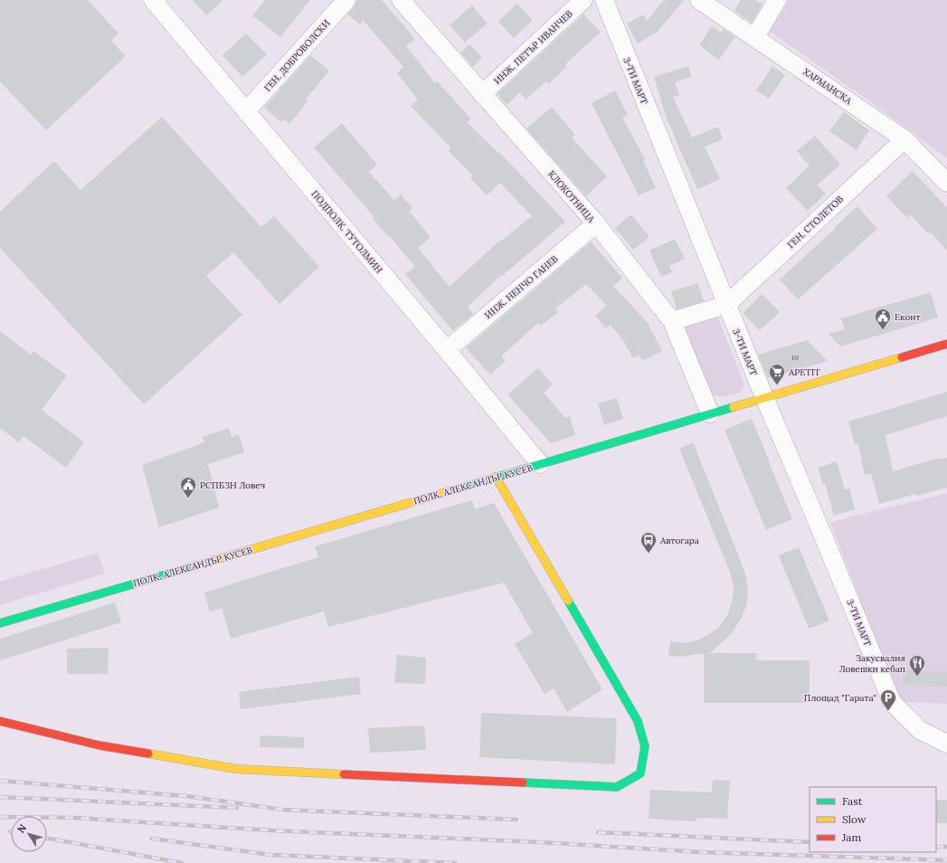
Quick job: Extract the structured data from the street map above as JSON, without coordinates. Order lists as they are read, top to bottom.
{
  "streets": {
    "street": [
      "ИНЖ. ПЕТЪР ИВАНЧЕВ",
      "ГЕН. ДОБРОВОЛСКИ",
      "3-ТИ МАРТ",
      "ХАРМАНСКА",
      "КЛОКОТНИЦА",
      "ГЕН. СТОЛЕТОВ",
      "ПОДПОЛК. ТУТОЛМИН",
      "ИНЖ. НЕНЧО ГАНЕВ",
      "ПОЛК. АЛЕКСАНДЪР КУСЕВ"
    ]
  },
  "crossings": [
    ["ИНЖ. ПЕТЪР ИВАНЧЕВ", "КЛОКОТНИЦА"],
    ["ГЕН. ДОБРОВОЛСКИ", "ПОДПОЛК. ТУТОЛМИН"],
    ["3-ТИ МАРТ", "ГЕН. СТОЛЕТОВ"],
    ["3-ТИ МАРТ", "ПОЛК. АЛЕКСАНДЪР КУСЕВ"],
    ["ХАРМАНСКА", "ГЕН. СТОЛЕТОВ"],
    ["КЛОКОТНИЦА", "ИНЖ. НЕНЧО ГАНЕВ"],
    ["КЛОКОТНИЦА", "ПОЛК. АЛЕКСАНДЪР КУСЕВ"],
    ["ПОДПОЛК. ТУТОЛМИН", "ИНЖ. НЕНЧО ГАНЕВ"],
    ["ПОДПОЛК. ТУТОЛМИН", "ПОЛК. АЛЕКСАНДЪР КУСЕВ"]
  ],
  "places": {
    "public building": ["Еконт", "РСПБЗН Ловеч"],
    "supermarket": ["APETIT"],
    "bus stop": ["Автогара"],
    "restaurant": ["Закусвалня Ловешки кебап"],
    "parking": ["Площад \"Гарата\""]
  },
  "house_numbers": ["10"],
  "legend": ["Fast", "Slow", "Jam"],
  "north": "top left"
}
